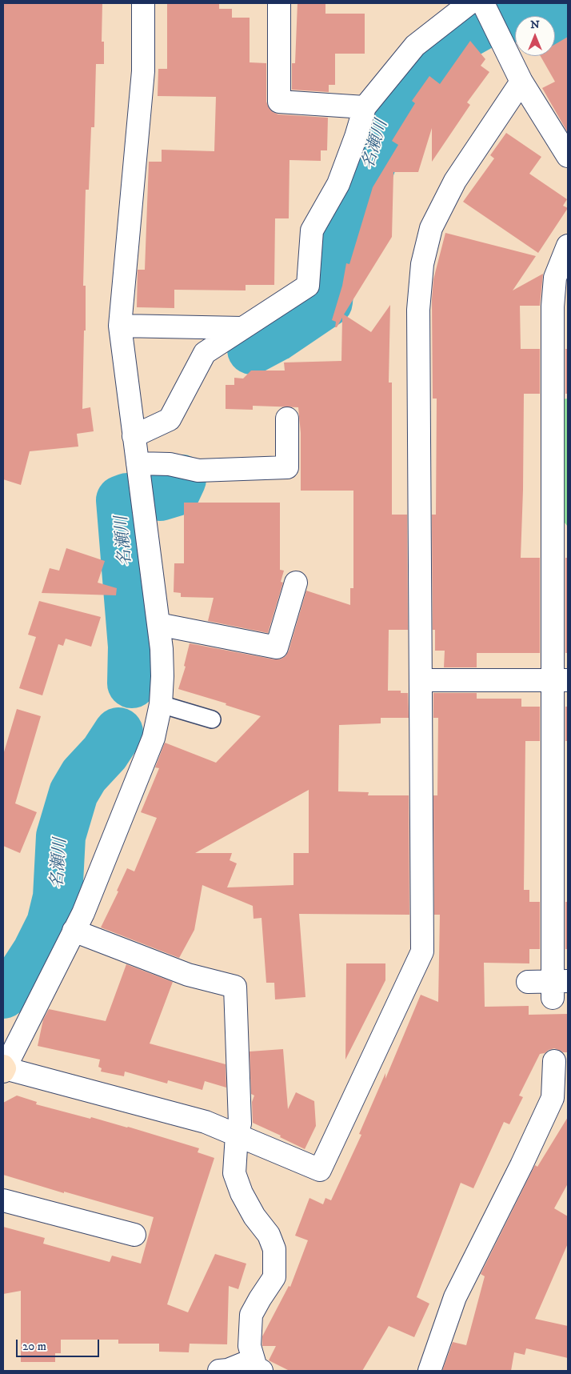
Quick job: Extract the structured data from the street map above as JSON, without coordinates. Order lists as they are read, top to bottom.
{
  "water": ["名瀬川"],
  "scale_bar": "20 m",
  "north": "top"
}
